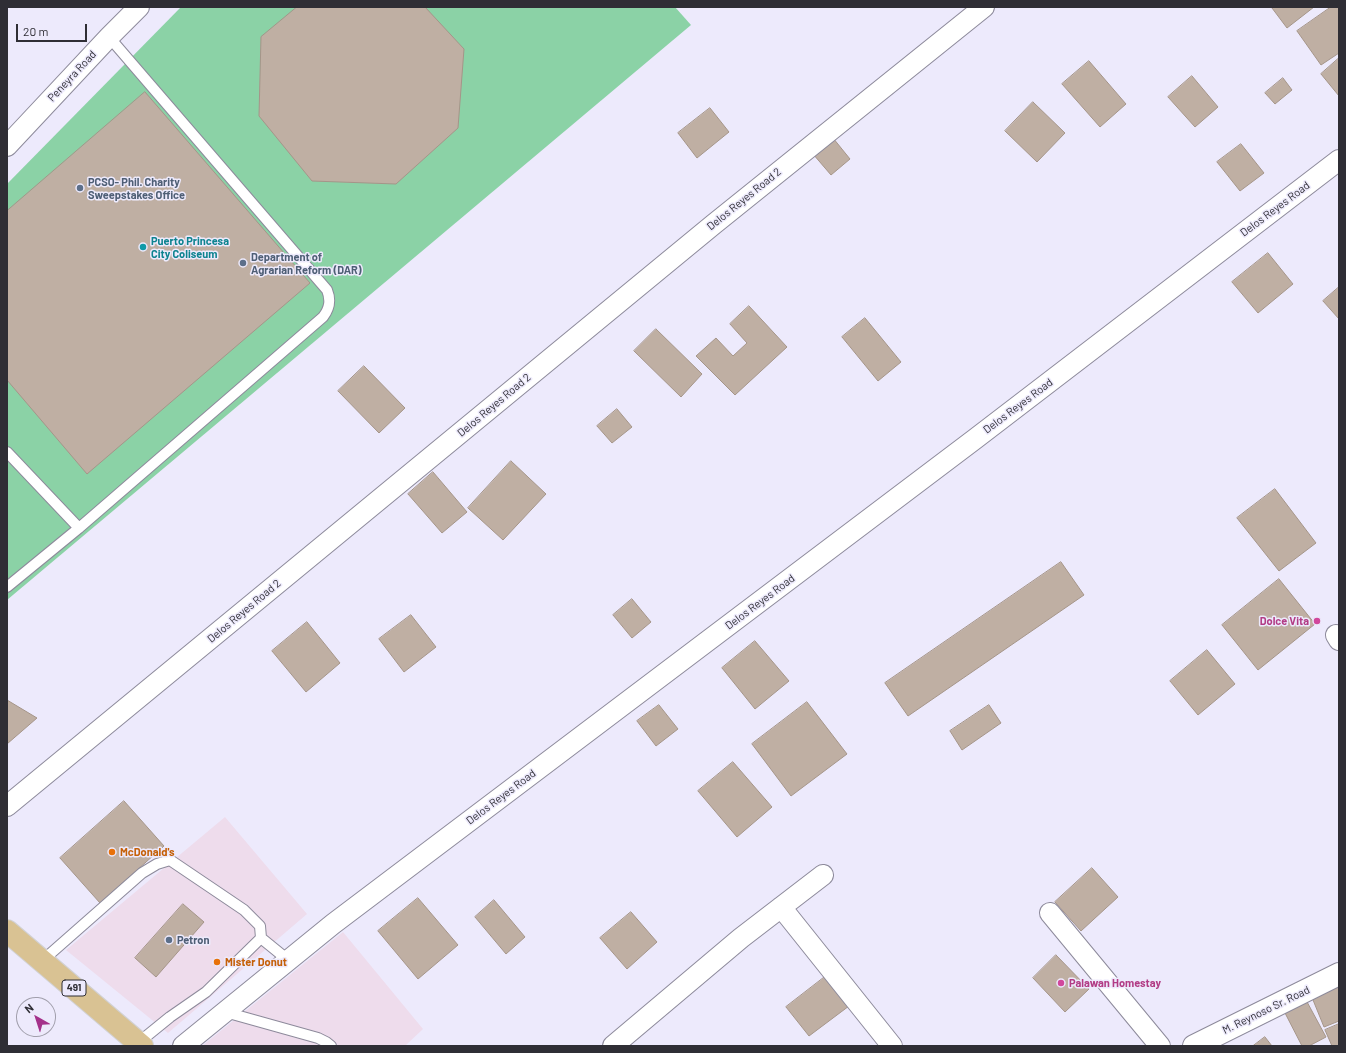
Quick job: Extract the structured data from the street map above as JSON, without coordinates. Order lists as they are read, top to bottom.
{
  "streets": {
    "main road": ["491"],
    "street": [
      "Peneyra Road",
      "Delos Reyes Road 2",
      "Delos Reyes Road",
      "M. Reynoso Sr. Road"
    ]
  },
  "places": [
    "PCSO- Phil. Charity Sweepstakes Office",
    "Puerto Princesa City Coliseum",
    "Department of Agrarian Reform (DAR)",
    "Dolce Vita",
    "McDonald's",
    "Petron",
    "Mister Donut",
    "Palawan Homestay"
  ],
  "scale_bar": "20 m",
  "north": "top left"
}
